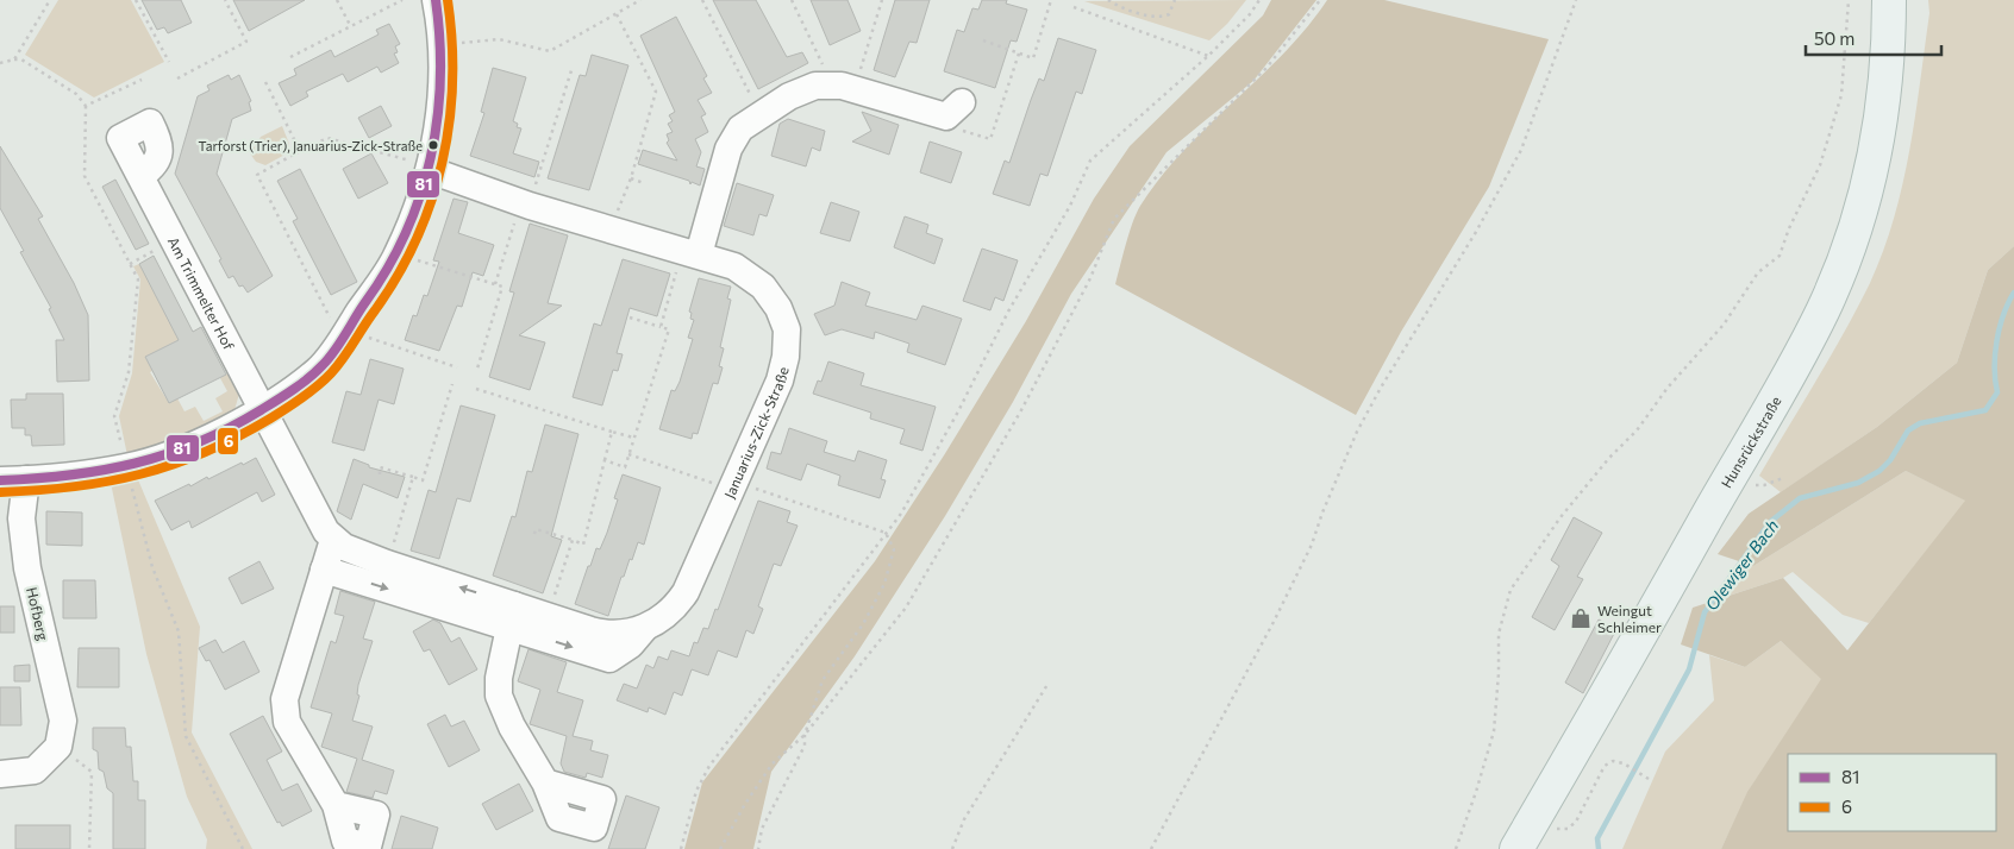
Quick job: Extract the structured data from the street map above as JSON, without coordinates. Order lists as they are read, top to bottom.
{
  "streets": {
    "main road": ["Hunsrückstraße"],
    "street": ["Am Trimmelter Hof", "Januarius-Zick-Straße", "Hofberg"]
  },
  "water": ["Olewiger Bach"],
  "places": {
    "other": ["Tarforst (Trier), Januarius-Zick-Straße"],
    "shop": ["Weingut Schleimer"]
  },
  "lines": ["transit line 81", "transit line 6"],
  "legend": ["81", "6"],
  "scale_bar": "50 m"
}
